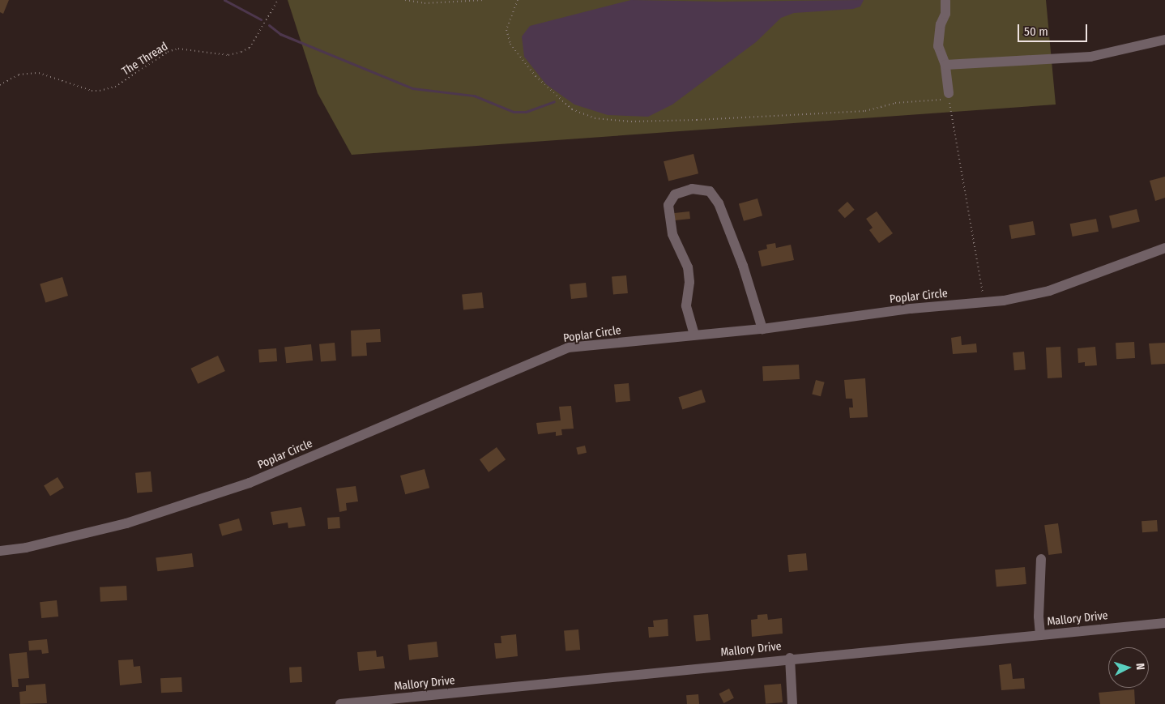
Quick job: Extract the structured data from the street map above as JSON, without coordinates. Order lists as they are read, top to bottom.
{
  "streets": {
    "street": ["Poplar Circle", "Mallory Drive"],
    "path": ["The Thread"]
  },
  "scale_bar": "50 m",
  "north": "right"
}
